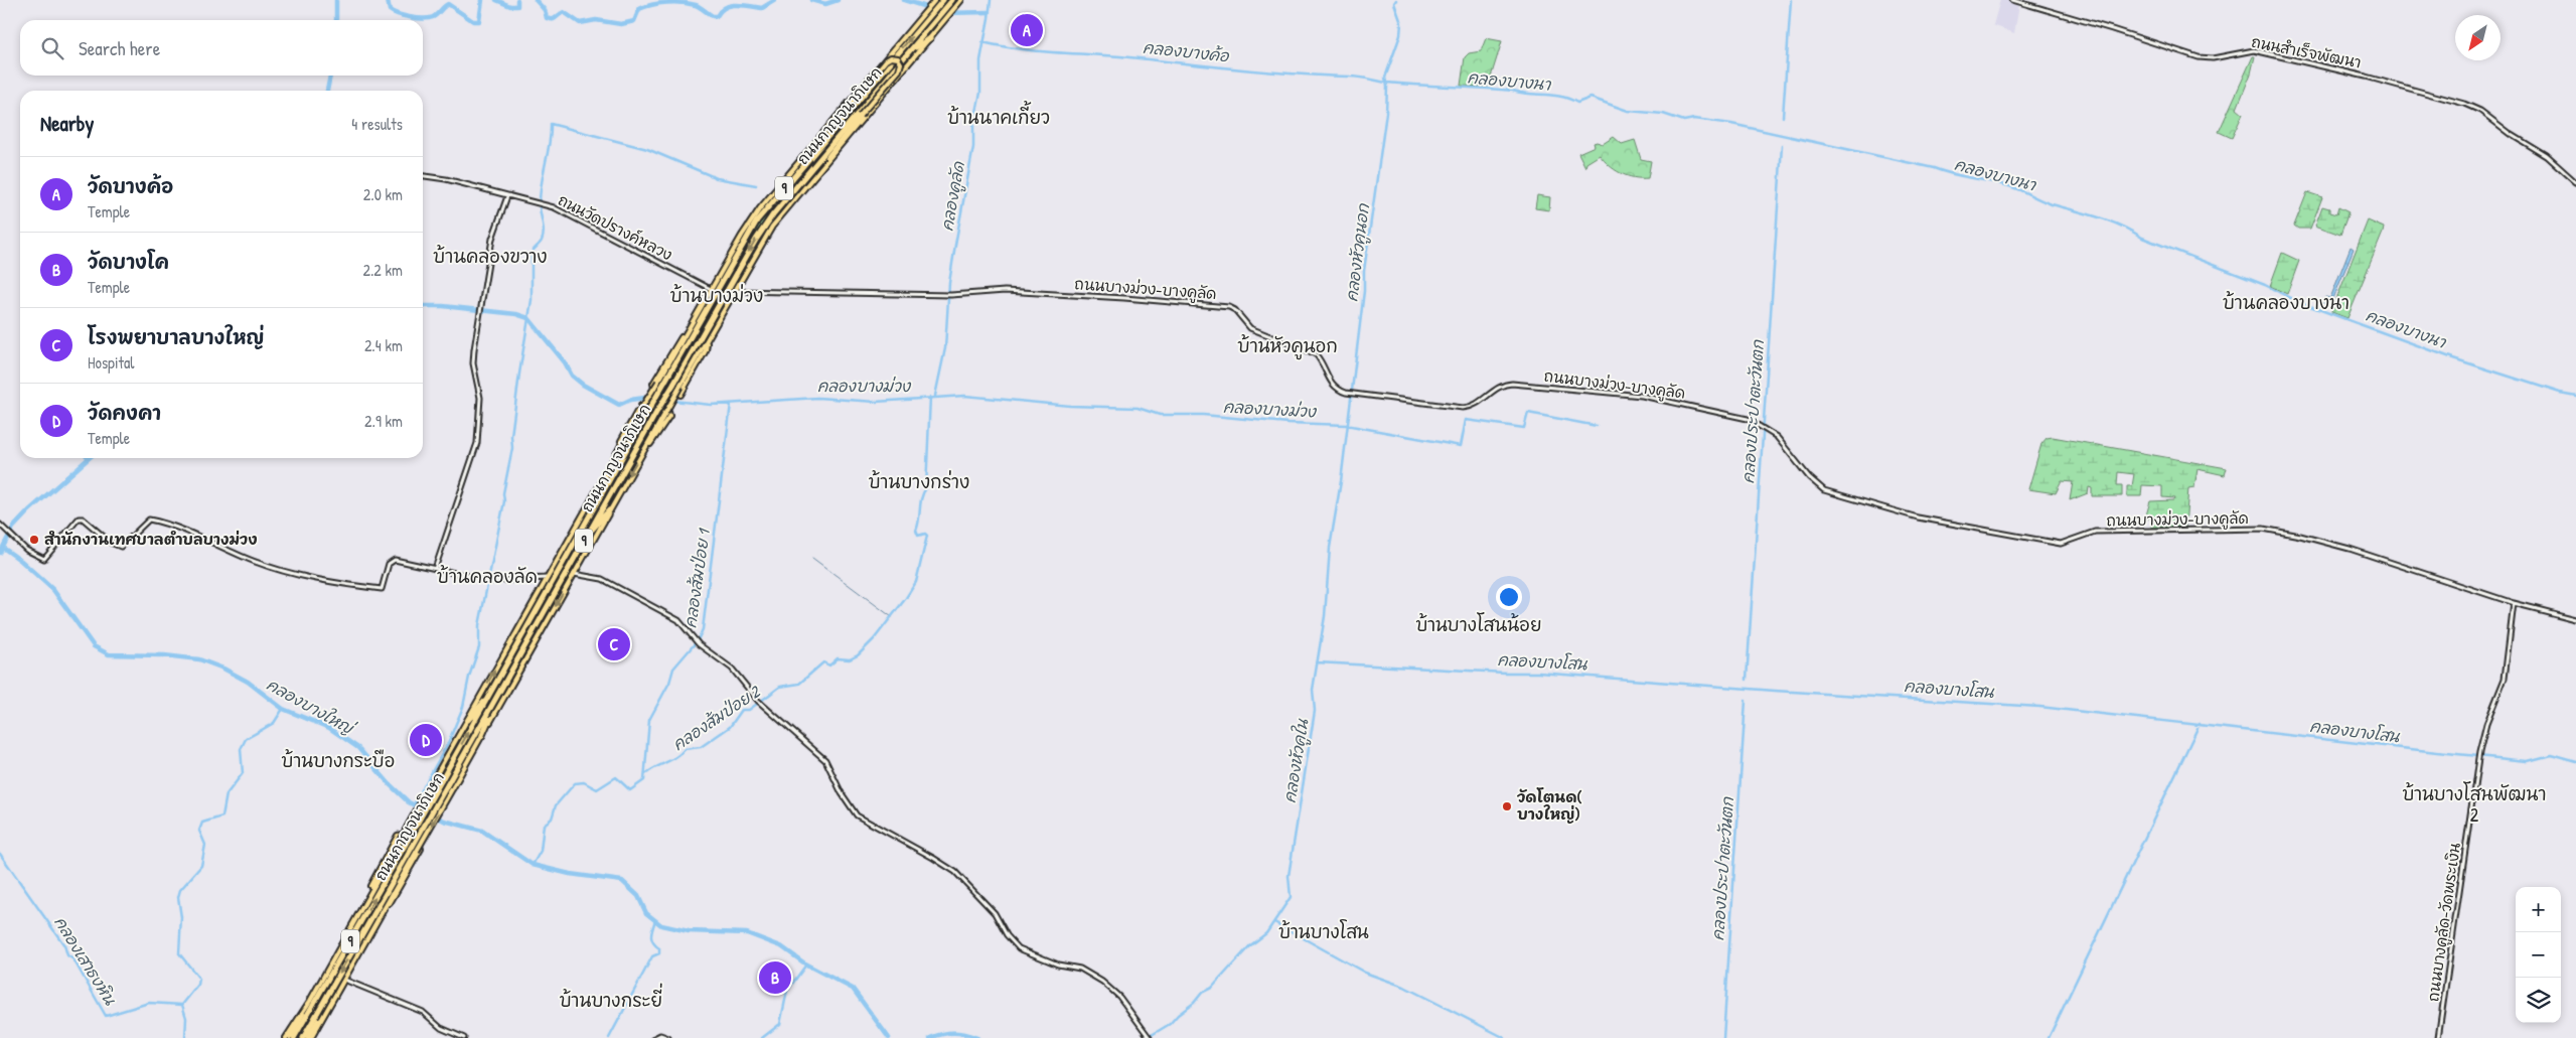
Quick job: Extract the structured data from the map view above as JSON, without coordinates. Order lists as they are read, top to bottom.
{
  "streets": {
    "highway": ["ถนนกาญจนาภิเษก", "9"],
    "street": [
      "ถนนสำเร็จพัฒนา",
      "ถนนวัดปรางค์หลวง",
      "ถนนบางม่วง-บางคูลัด",
      "ถนนบางคูลัด-วัดพระเงิน"
    ]
  },
  "crossings": [
    ["ถนนบางม่วง-บางคูลัด", "ถนนบางคูลัด-วัดพระเงิน"]
  ],
  "districts": [
    "บ้านนาคเกี้ยว",
    "บ้านคลองขวาง",
    "บ้านบางม่วง",
    "บ้านคลองบางนา",
    "บ้านหัวคูนอก",
    "บ้านบางกร่าง",
    "บ้านคลองลัด",
    "บ้านบางโสนน้อย",
    "บ้านบางกระบือ",
    "บ้านบางโสนพัฒนา 2",
    "บ้านบางโสน",
    "บ้านบางกระยี่"
  ],
  "water": [
    "คลองบางค้อ",
    "คลองบางนา",
    "คลองคูลัด",
    "คลองหัวคูนอก",
    "คลองบางม่วง",
    "คลองประปาตะวันตก",
    "คลองส้มป่อย 1",
    "คลองบางโสน",
    "คลองบางใหญ่",
    "คลองส้มป่อย 2",
    "คลองหัวคูใน",
    "คลองเสาธงหิน"
  ],
  "places": ["สํานักงานเทศบาลตําบลบางม่วง", "วัดโตนด( บางใหญ่)"],
  "north": "bottom left",
  "page": {
    "pins": [
      "A",
      "C",
      "D",
      "B"
    ],
    "search": "Search here",
    "heading": ["Nearby", "4 results"],
    "list": [
      {
        "mark": "A",
        "name": "วัดบางค้อ",
        "note": "Temple",
        "value": "2.0 km"
      },
      {
        "mark": "B",
        "name": "วัดบางโค",
        "note": "Temple",
        "value": "2.2 km"
      },
      {
        "mark": "C",
        "name": "โรงพยาบาลบางใหญ่",
        "note": "Hospital",
        "value": "2.4 km"
      },
      {
        "mark": "D",
        "name": "วัดคงคา",
        "note": "Temple",
        "value": "2.9 km"
      }
    ],
    "map_buttons": ["+", "−"]
  }
}
